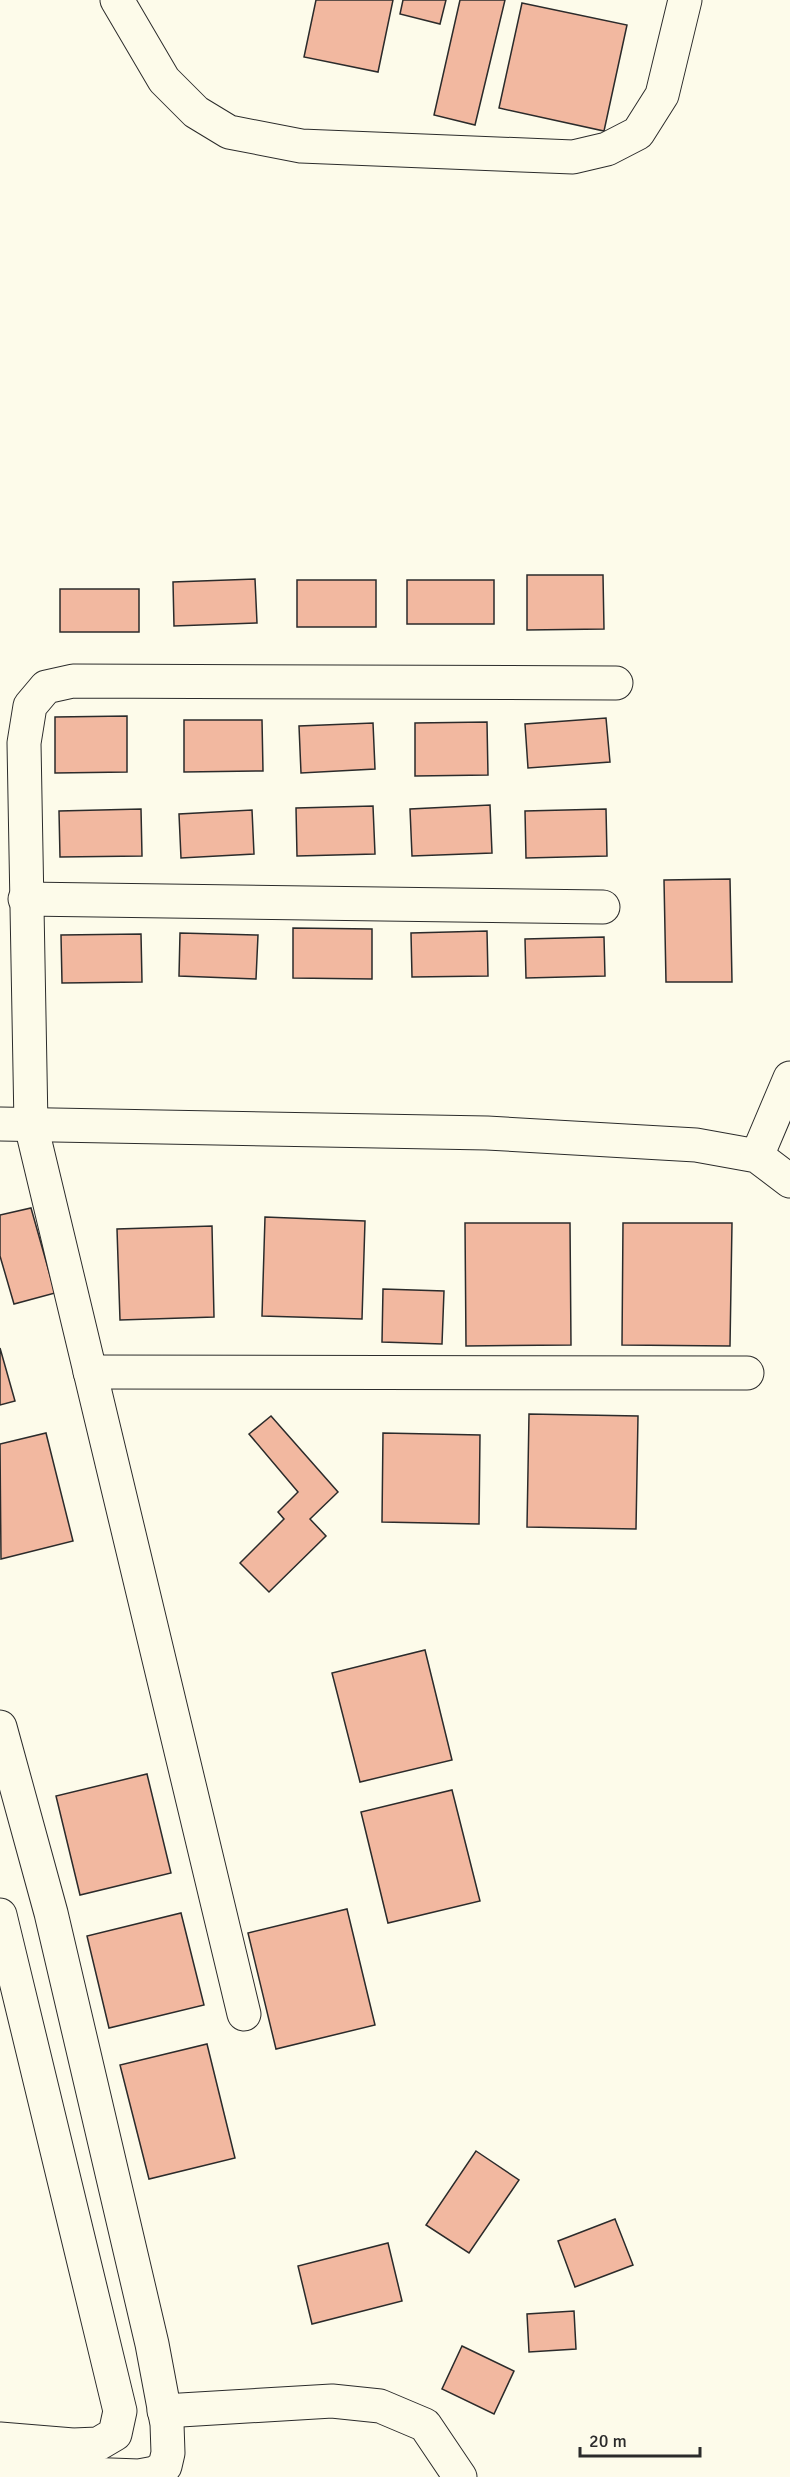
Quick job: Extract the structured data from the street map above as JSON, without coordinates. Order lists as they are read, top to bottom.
{
  "scale_bar": "20 m"
}
